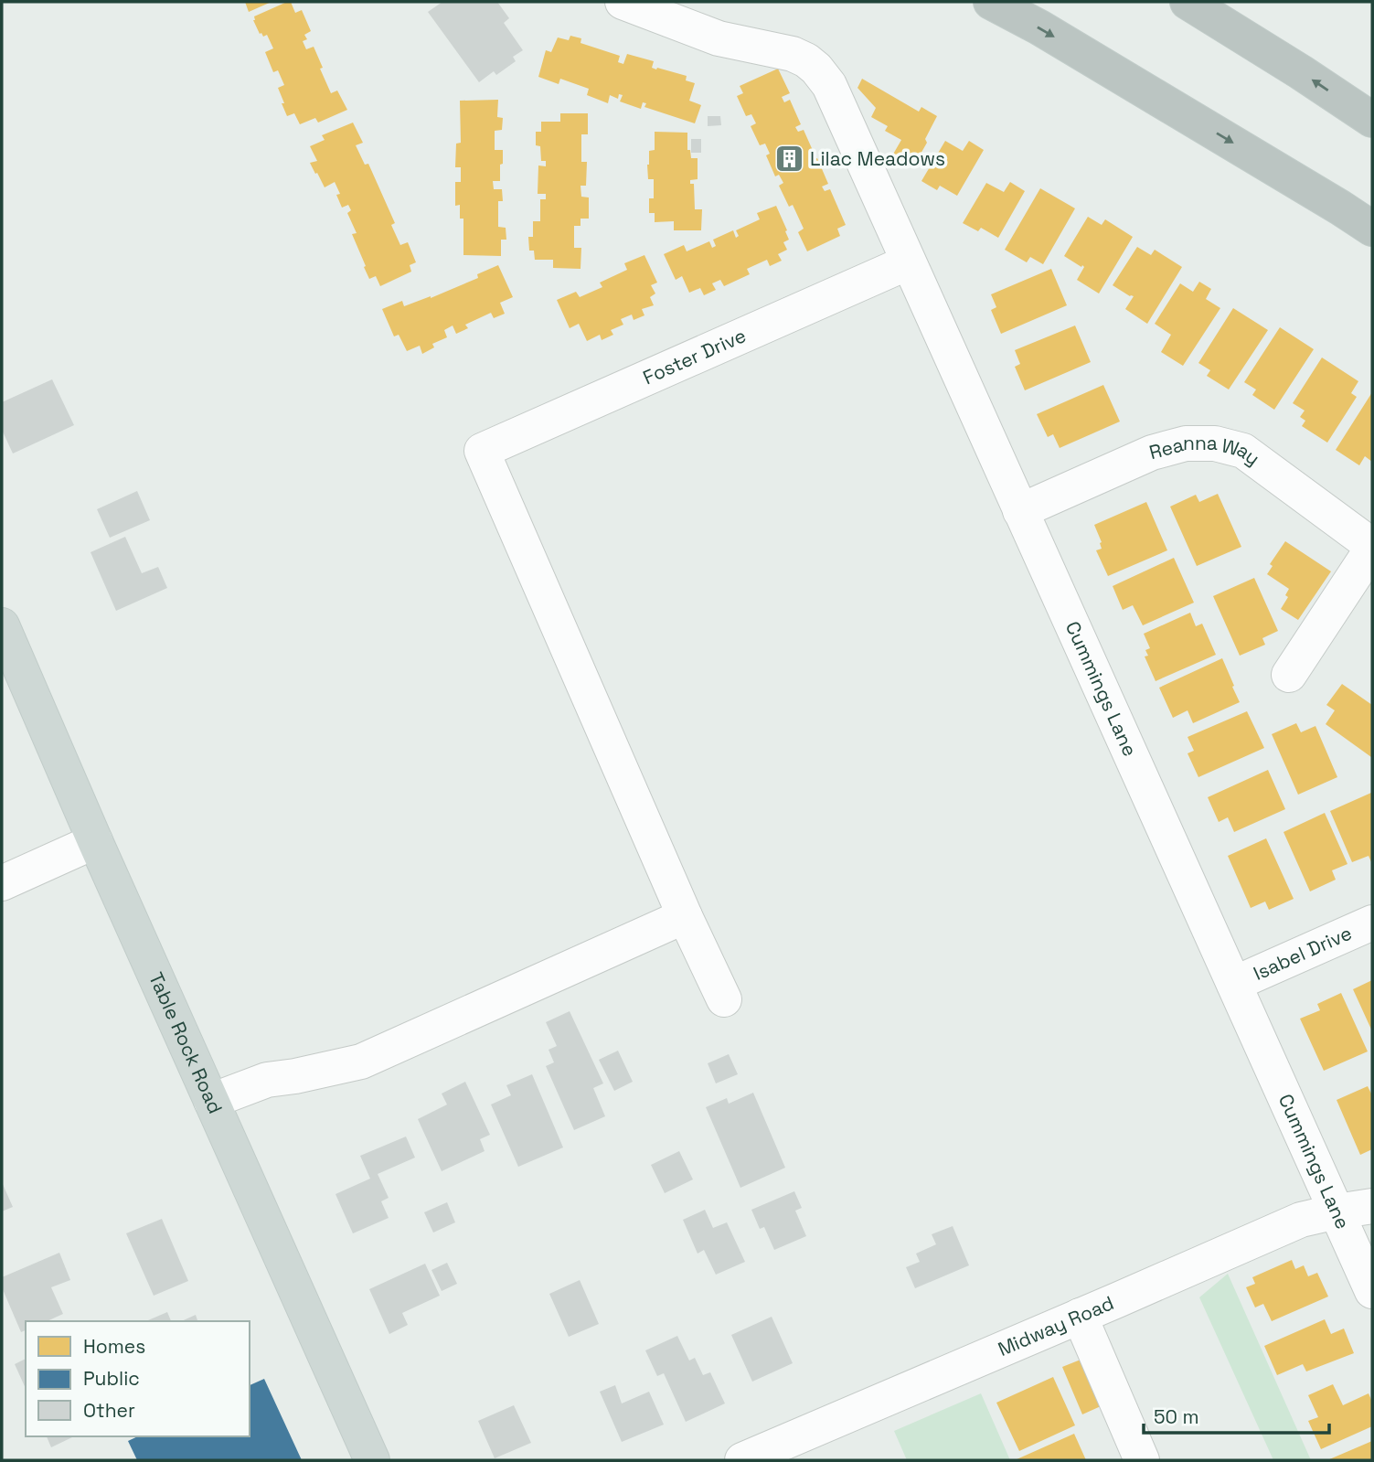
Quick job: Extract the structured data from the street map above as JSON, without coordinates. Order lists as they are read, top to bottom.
{
  "streets": {
    "main road": ["Table Rock Road"],
    "street": [
      "Foster Drive",
      "Reanna Way",
      "Cummings Lane",
      "Isabel Drive",
      "Midway Road"
    ]
  },
  "crossings": [
    ["Foster Drive", "Cummings Lane"],
    ["Reanna Way", "Cummings Lane"],
    ["Cummings Lane", "Isabel Drive"],
    ["Cummings Lane", "Midway Road"]
  ],
  "places": {
    "building": ["Lilac Meadows"]
  },
  "legend": ["Homes", "Public", "Other"],
  "scale_bar": "50 m"
}
